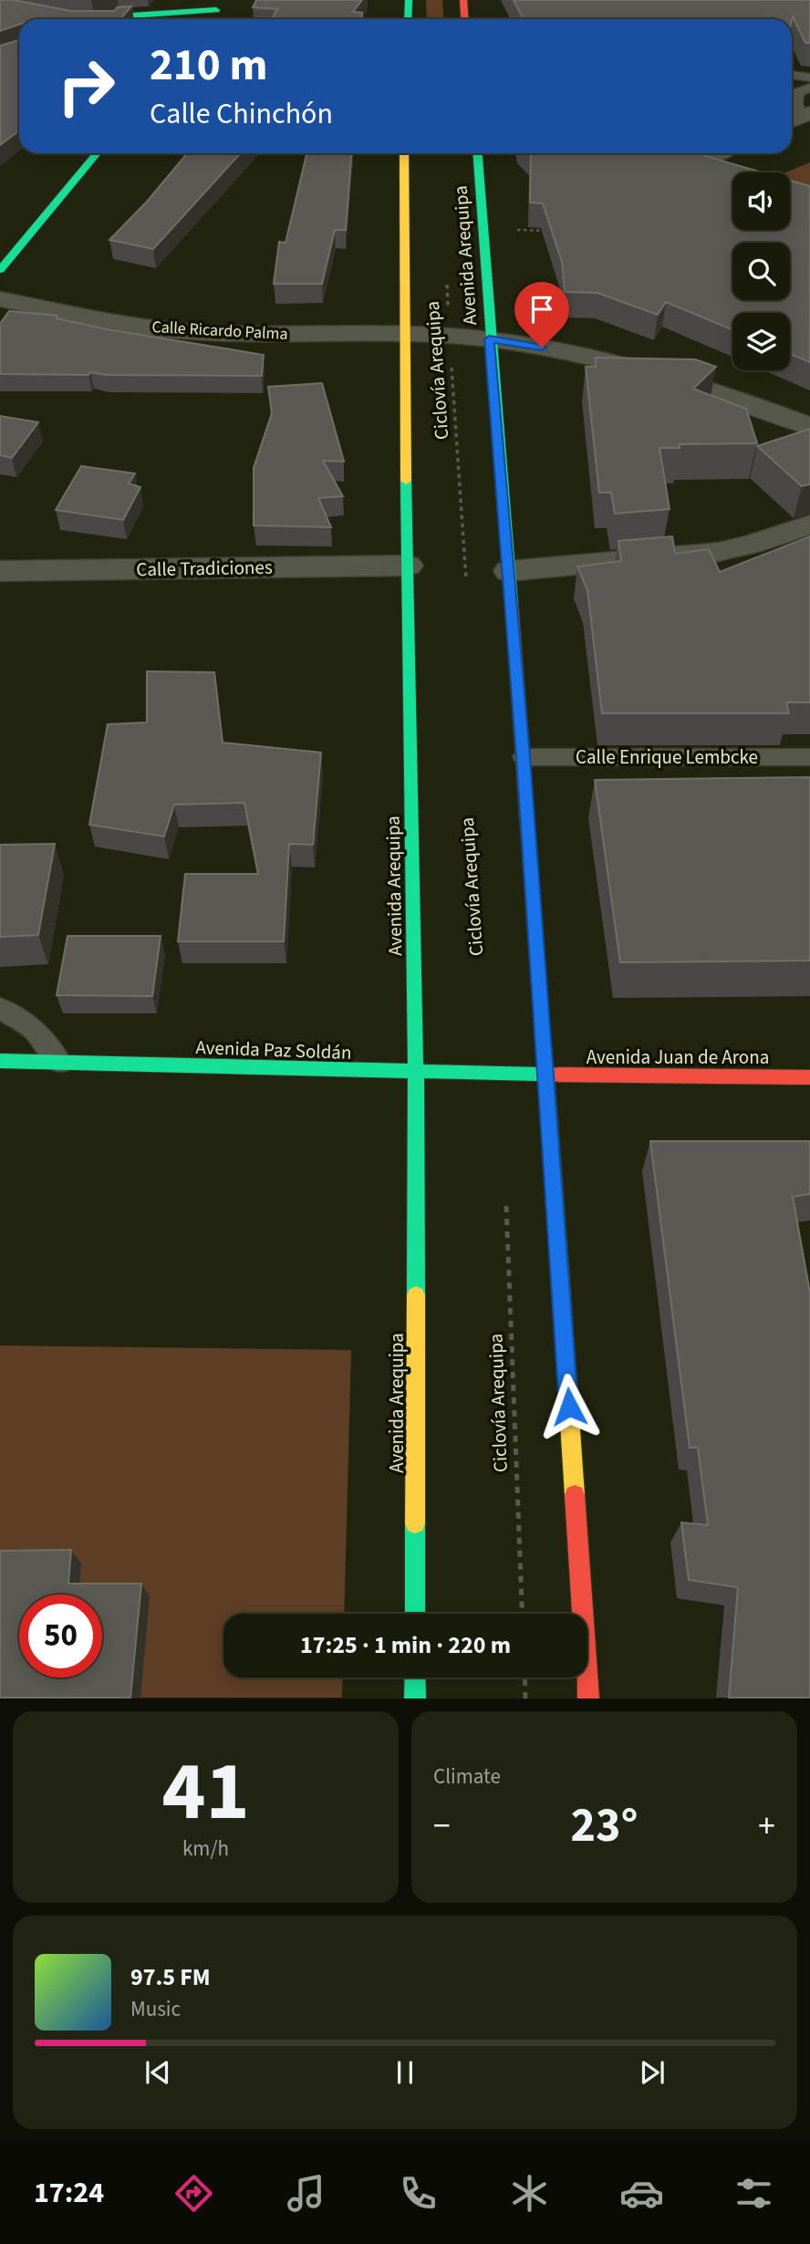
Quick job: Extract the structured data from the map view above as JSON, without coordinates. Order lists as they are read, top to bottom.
{
  "streets": {
    "main road": ["Avenida Arequipa", "Avenida Paz Soldán", "Avenida Juan de Arona"],
    "street": ["Calle Ricardo Palma", "Calle Tradiciones"],
    "lane": ["Calle Enrique Lembcke"],
    "path": ["Ciclovía Arequipa"]
  },
  "crossings": [
    ["Avenida Arequipa", "Calle Ricardo Palma"],
    ["Avenida Arequipa", "Calle Tradiciones"],
    ["Avenida Arequipa", "Calle Enrique Lembcke"],
    ["Avenida Arequipa", "Avenida Paz Soldán"],
    ["Avenida Arequipa", "Avenida Juan de Arona"],
    ["Calle Ricardo Palma", "Ciclovía Arequipa"],
    ["Avenida Paz Soldán", "Avenida Juan de Arona"]
  ],
  "page": {
    "turn": ["210 m", "Calle Chinchón"],
    "limit": "50",
    "trip": "17:25 · 1 min · 220 m",
    "tile": [
      ["41", "km/h"],
      "Climate"
    ],
    "heat": ["−", "23°", "+"],
    "song": ["97.5 FM", "Music"],
    "tabs": "17:24"
  }
}
